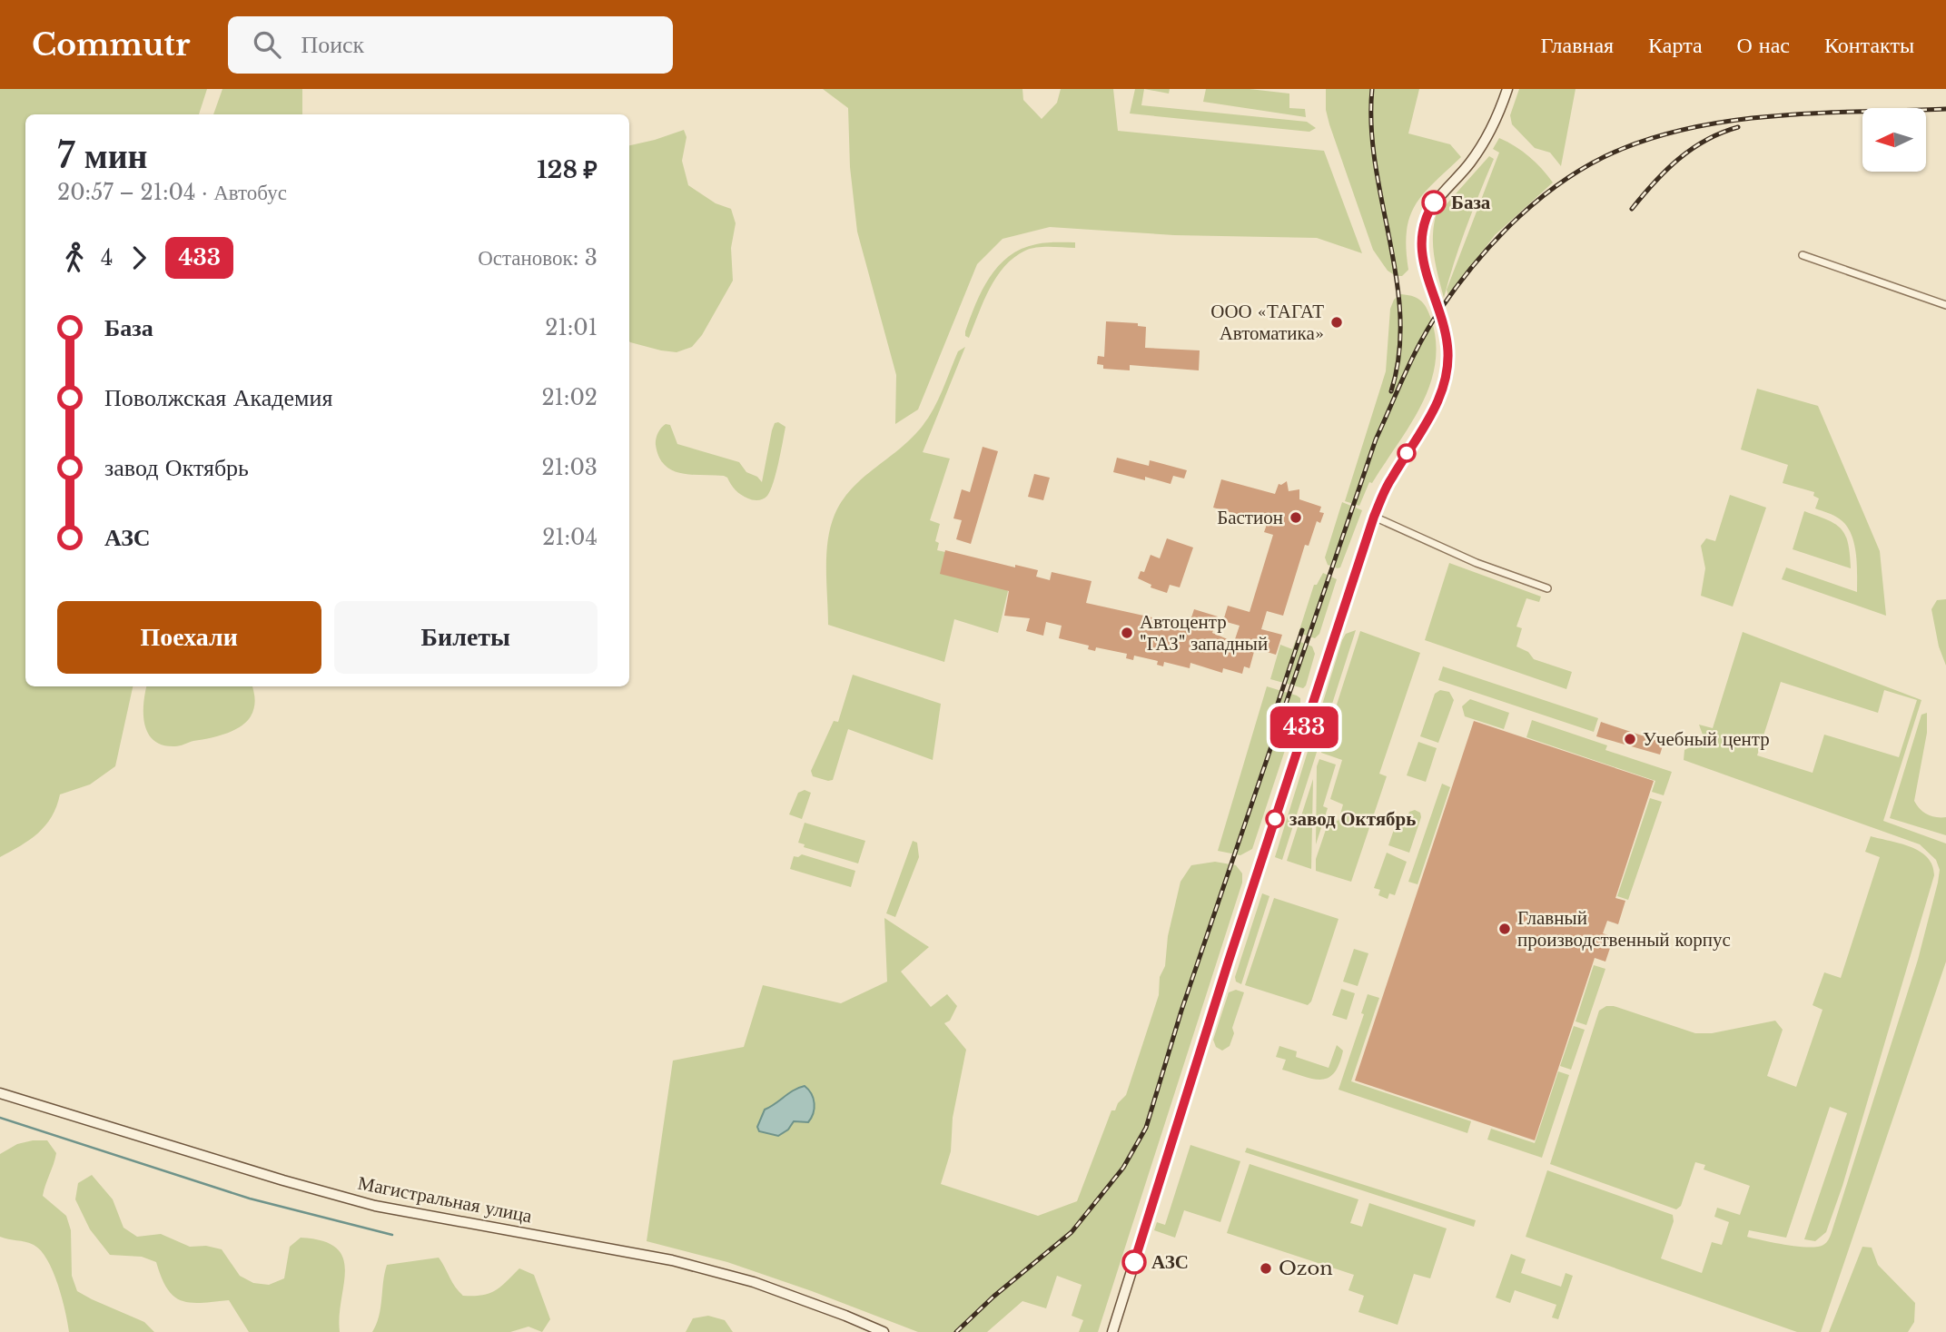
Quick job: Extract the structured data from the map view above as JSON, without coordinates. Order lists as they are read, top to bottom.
{
  "streets": {
    "main road": ["Магистральная улица"]
  },
  "places": [
    "База",
    "ООО «ТАГАТ Автоматика»",
    "Бастион",
    "Автоцентр \"ГАЗ\" западный",
    "Учебный центр",
    "завод Октябрь",
    "Главный производственный корпус",
    "АЗС",
    "Ozon"
  ],
  "lines": ["bus line 433"],
  "north": "left",
  "page": {
    "header": "Commutr",
    "search": "Поиск",
    "nav": [
      "Главная",
      "Карта",
      "О нас",
      "Контакты"
    ],
    "on_map": "433",
    "heading": ["7 мин", "20:57 – 21:04 · Автобус", "128 ₽"],
    "legs": ["4", "433", "Остановок: 3"],
    "list": [
      {
        "name": "База",
        "value": "21:01"
      },
      {
        "name": "Поволжская Академия",
        "value": "21:02"
      },
      {
        "name": "завод Октябрь",
        "value": "21:03"
      },
      {
        "name": "АЗС",
        "value": "21:04"
      }
    ],
    "buttons": ["Поехали", "Билеты"]
  }
}
